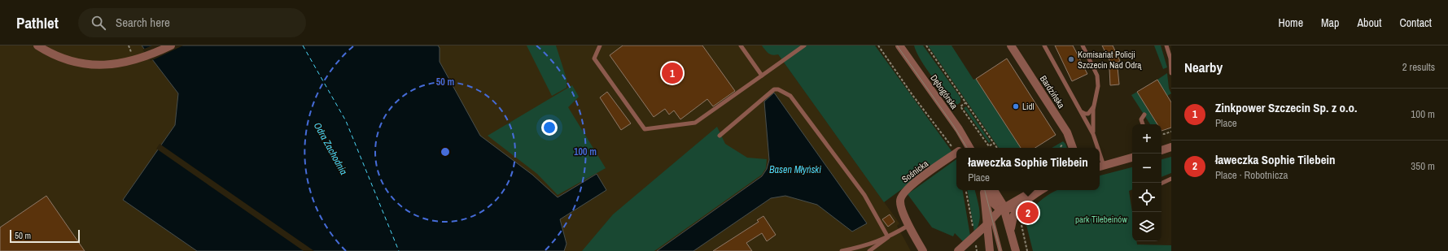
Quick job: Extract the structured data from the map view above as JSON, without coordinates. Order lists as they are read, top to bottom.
{
  "streets": {
    "street": ["Dębogórska", "Bardzińska", "Sośnicka"]
  },
  "water": ["Odra Zachodnia", "Basen Młyński"],
  "parks": ["park Tilebeinów"],
  "places": ["Komisariat Policji Szczecin Nad Odrą", "Lidl"],
  "scale_bar": "50 m",
  "page": {
    "header": "Pathlet",
    "search": "Search here",
    "nav": [
      "Home",
      "Map",
      "About",
      "Contact"
    ],
    "heading": ["Nearby", "2 results"],
    "pins": ["1", "2"],
    "list": [
      {
        "mark": "1",
        "name": "Zinkpower Szczecin Sp. z o.o.",
        "note": "Place",
        "value": "100 m"
      },
      {
        "mark": "2",
        "name": "ławeczka Sophie Tilebein",
        "note": "Place · Robotnicza",
        "value": "350 m"
      }
    ],
    "map_buttons": ["+", "−"],
    "popup": ["ławeczka Sophie Tilebein", "Place"],
    "scale": "50 m"
  },
  "rings": ["50 m", "100 m"]
}
